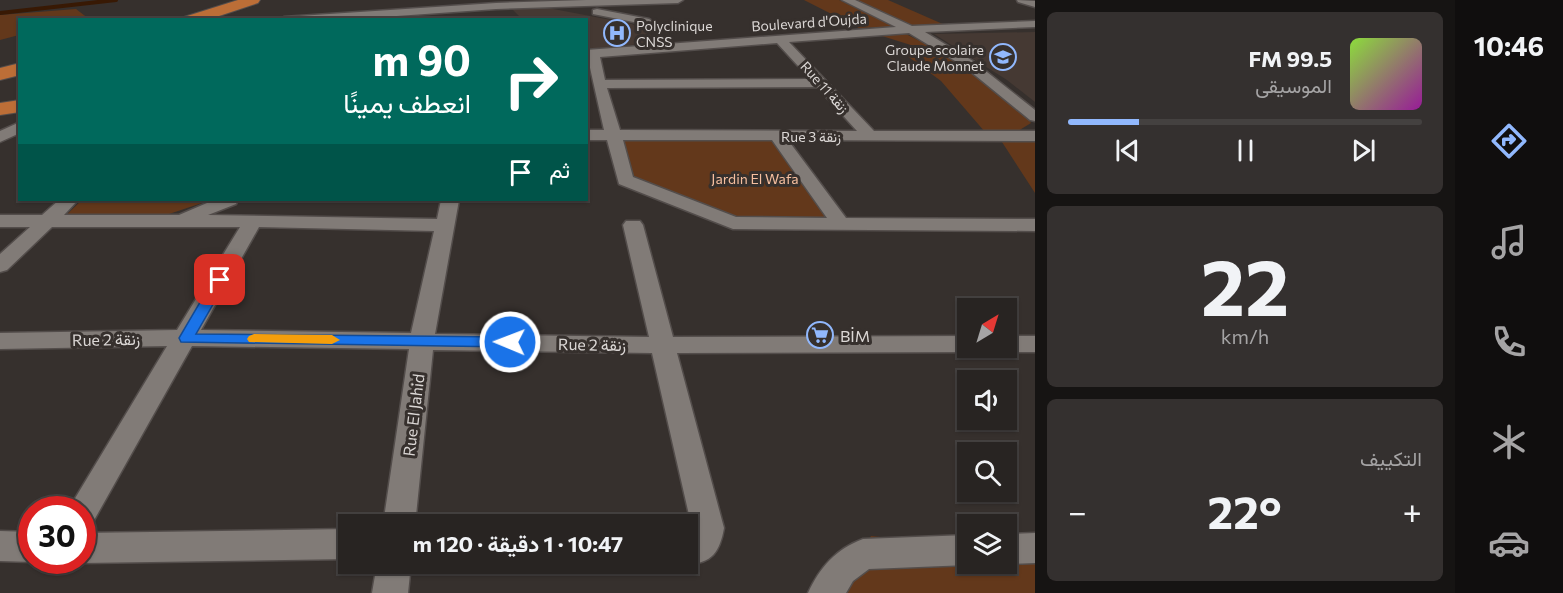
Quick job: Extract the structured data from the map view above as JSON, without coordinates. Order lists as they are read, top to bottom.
{
  "streets": {
    "street": [
      "Boulevard d'Oujda",
      "Rue 11 زنقة",
      "Rue 3 زنقة",
      "Rue 2 زنقة",
      "Rue El Jahid"
    ]
  },
  "crossings": [
    ["Boulevard d'Oujda", "Rue 11 زنقة"],
    ["Rue 11 زنقة", "Rue 3 زنقة"],
    ["Rue 2 زنقة", "Rue El Jahid"]
  ],
  "parks": ["Jardin El Wafa"],
  "places": {
    "hospital": ["Polyclinique CNSS"],
    "school or university": ["Groupe scolaire Claude Monnet"],
    "supermarket": ["BİM"]
  },
  "north": "top right",
  "page": {
    "tabs": "10:46",
    "turn": ["90 m", "انعطف يمينًا"],
    "song": ["99.5 FM", "الموسيقى"],
    "then": "ثم",
    "tile": [
      ["22", "km/h"],
      "التكييف"
    ],
    "heat": ["−", "22°", "+"],
    "limit": "30",
    "trip": "10:47 · 1 دقيقة · 120 m"
  }
}
